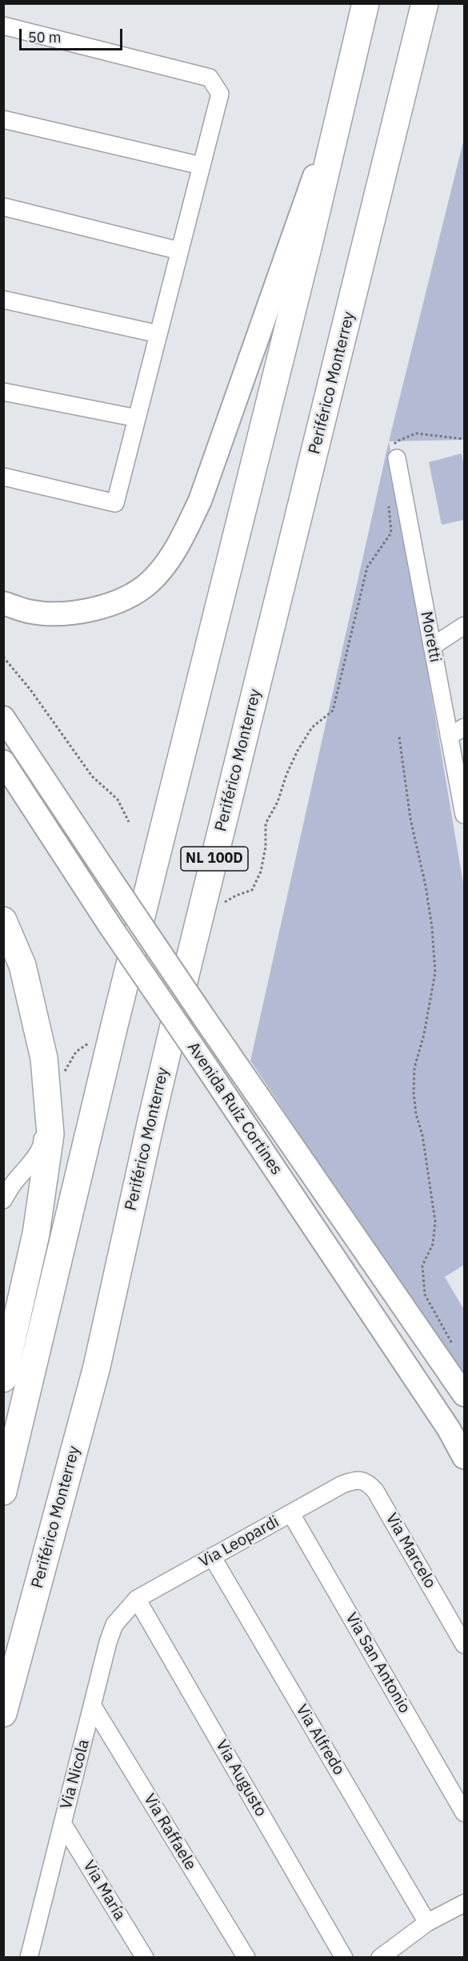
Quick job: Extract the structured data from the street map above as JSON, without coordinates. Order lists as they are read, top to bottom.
{
  "streets": {
    "highway": ["Periférico Monterrey", "NL 100D"],
    "main road": ["Avenida Ruíz Cortines"],
    "street": [
      "Moretti",
      "Via Leopardi",
      "Via Marcelo",
      "Via San Antonio",
      "Via Alfredo",
      "Via Nicola",
      "Via Augusto",
      "Via Raffaele",
      "Via María"
    ]
  },
  "crossings": [
    ["Via Leopardi", "Via Marcelo"],
    ["Via Leopardi", "Via San Antonio"],
    ["Via Leopardi", "Via Alfredo"],
    ["Via Leopardi", "Via Nicola"],
    ["Via Leopardi", "Via Augusto"],
    ["Via Nicola", "Via Augusto"],
    ["Via Nicola", "Via Raffaele"],
    ["Via Nicola", "Via María"]
  ],
  "scale_bar": "50 m"
}
